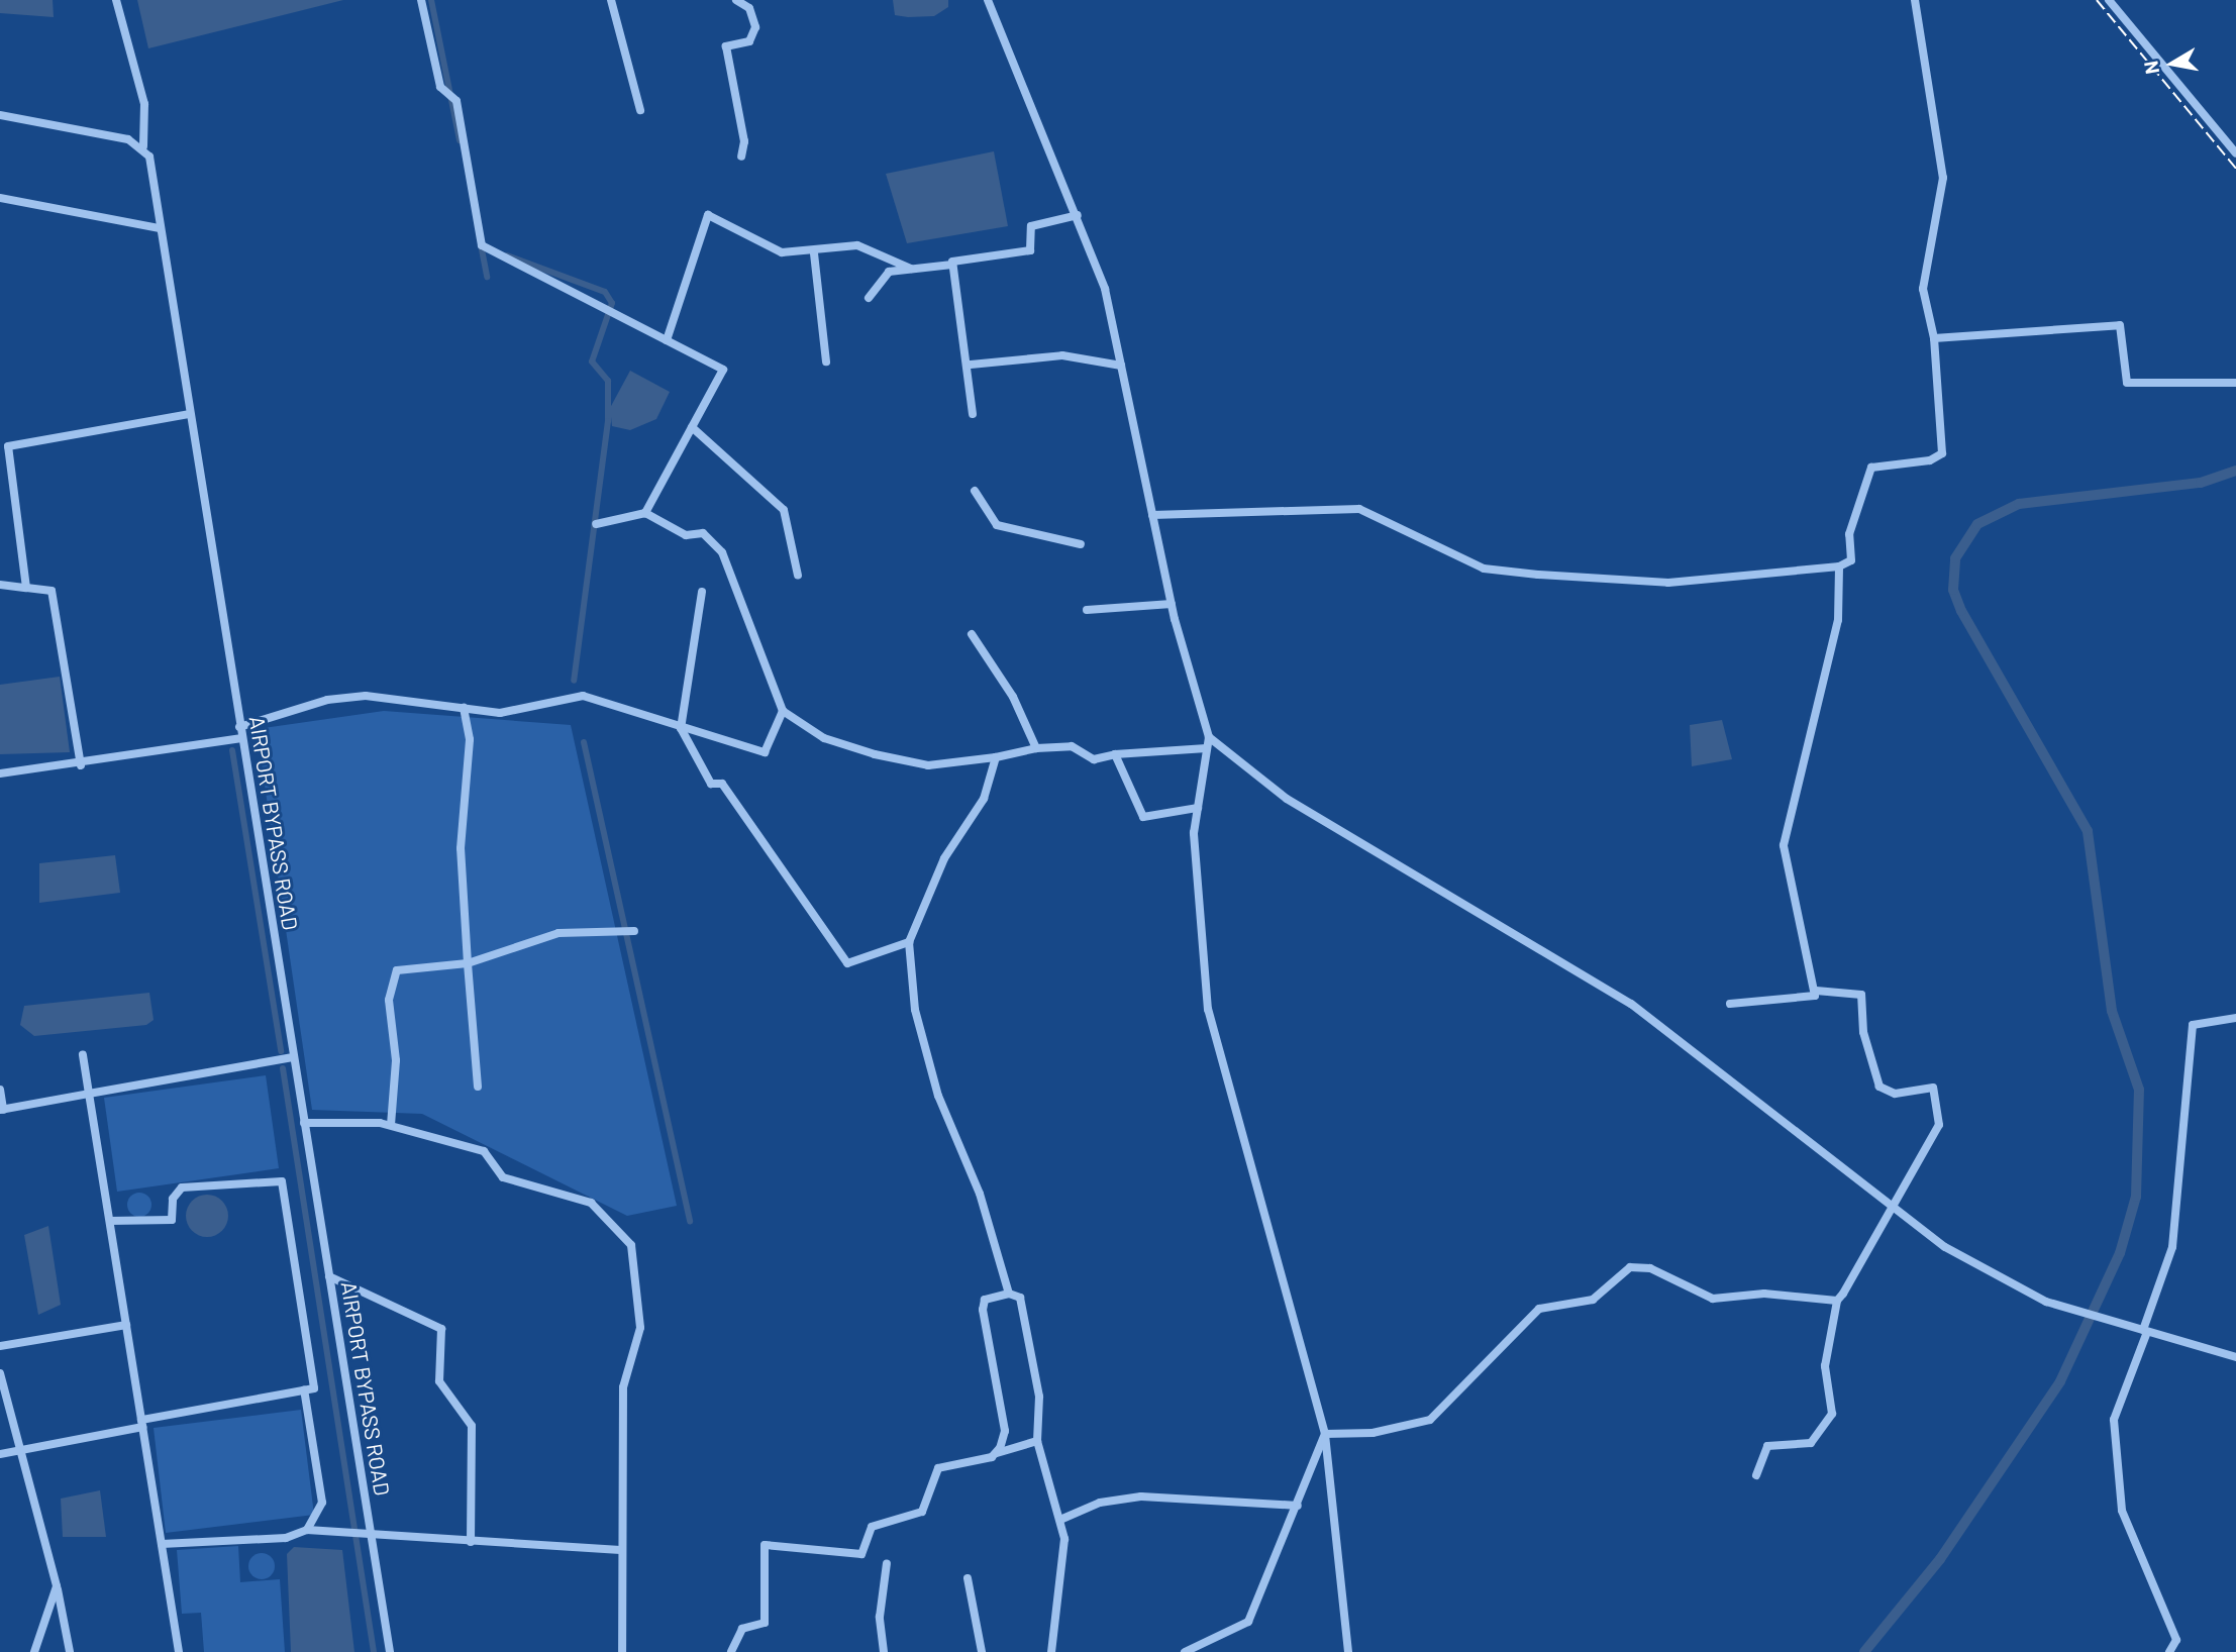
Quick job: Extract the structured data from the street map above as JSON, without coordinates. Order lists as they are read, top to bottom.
{
  "streets": {
    "street": ["AIRPORT BYPASS ROAD"]
  },
  "north": "left"
}
